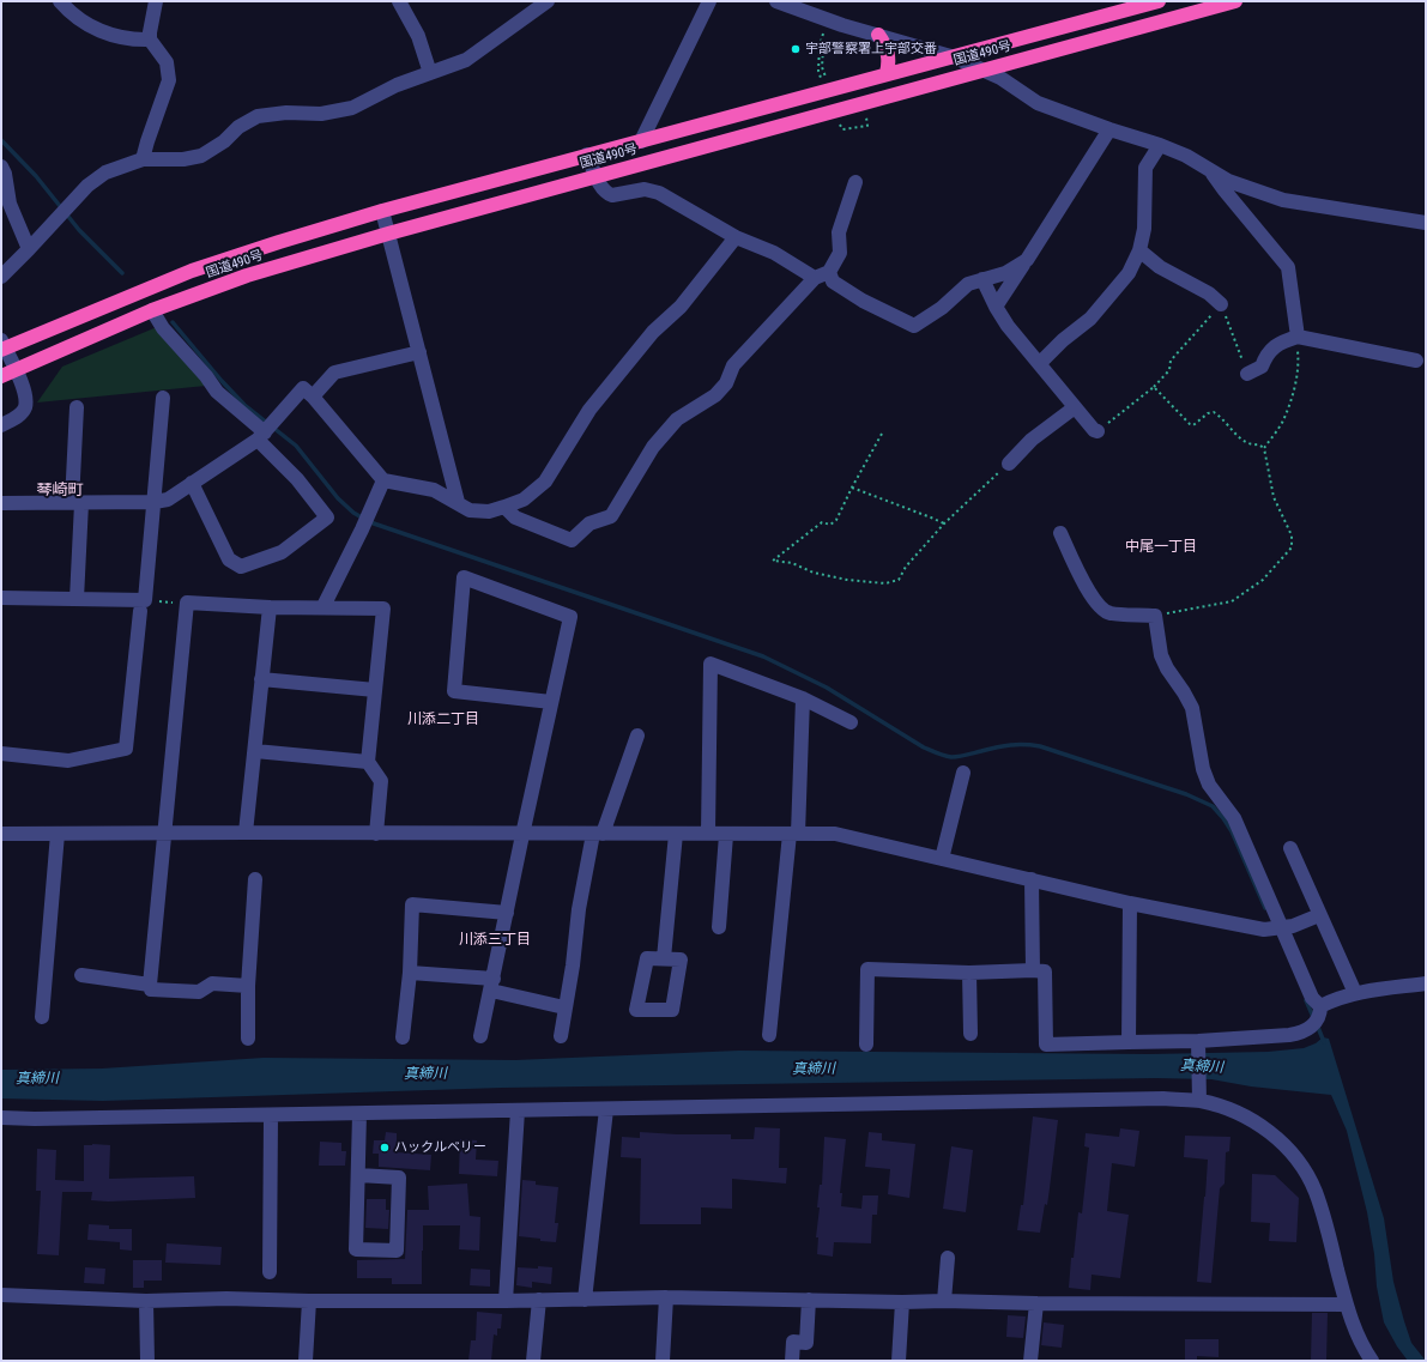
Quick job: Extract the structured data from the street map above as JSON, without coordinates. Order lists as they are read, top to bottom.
{
  "streets": {
    "highway": ["国道490号"]
  },
  "districts": [
    "琴崎町",
    "中尾一丁目",
    "川添二丁目",
    "川添三丁目"
  ],
  "water": ["真締川"],
  "places": ["宇部警察署上宇部交番", "ハックルベリー"]
}
